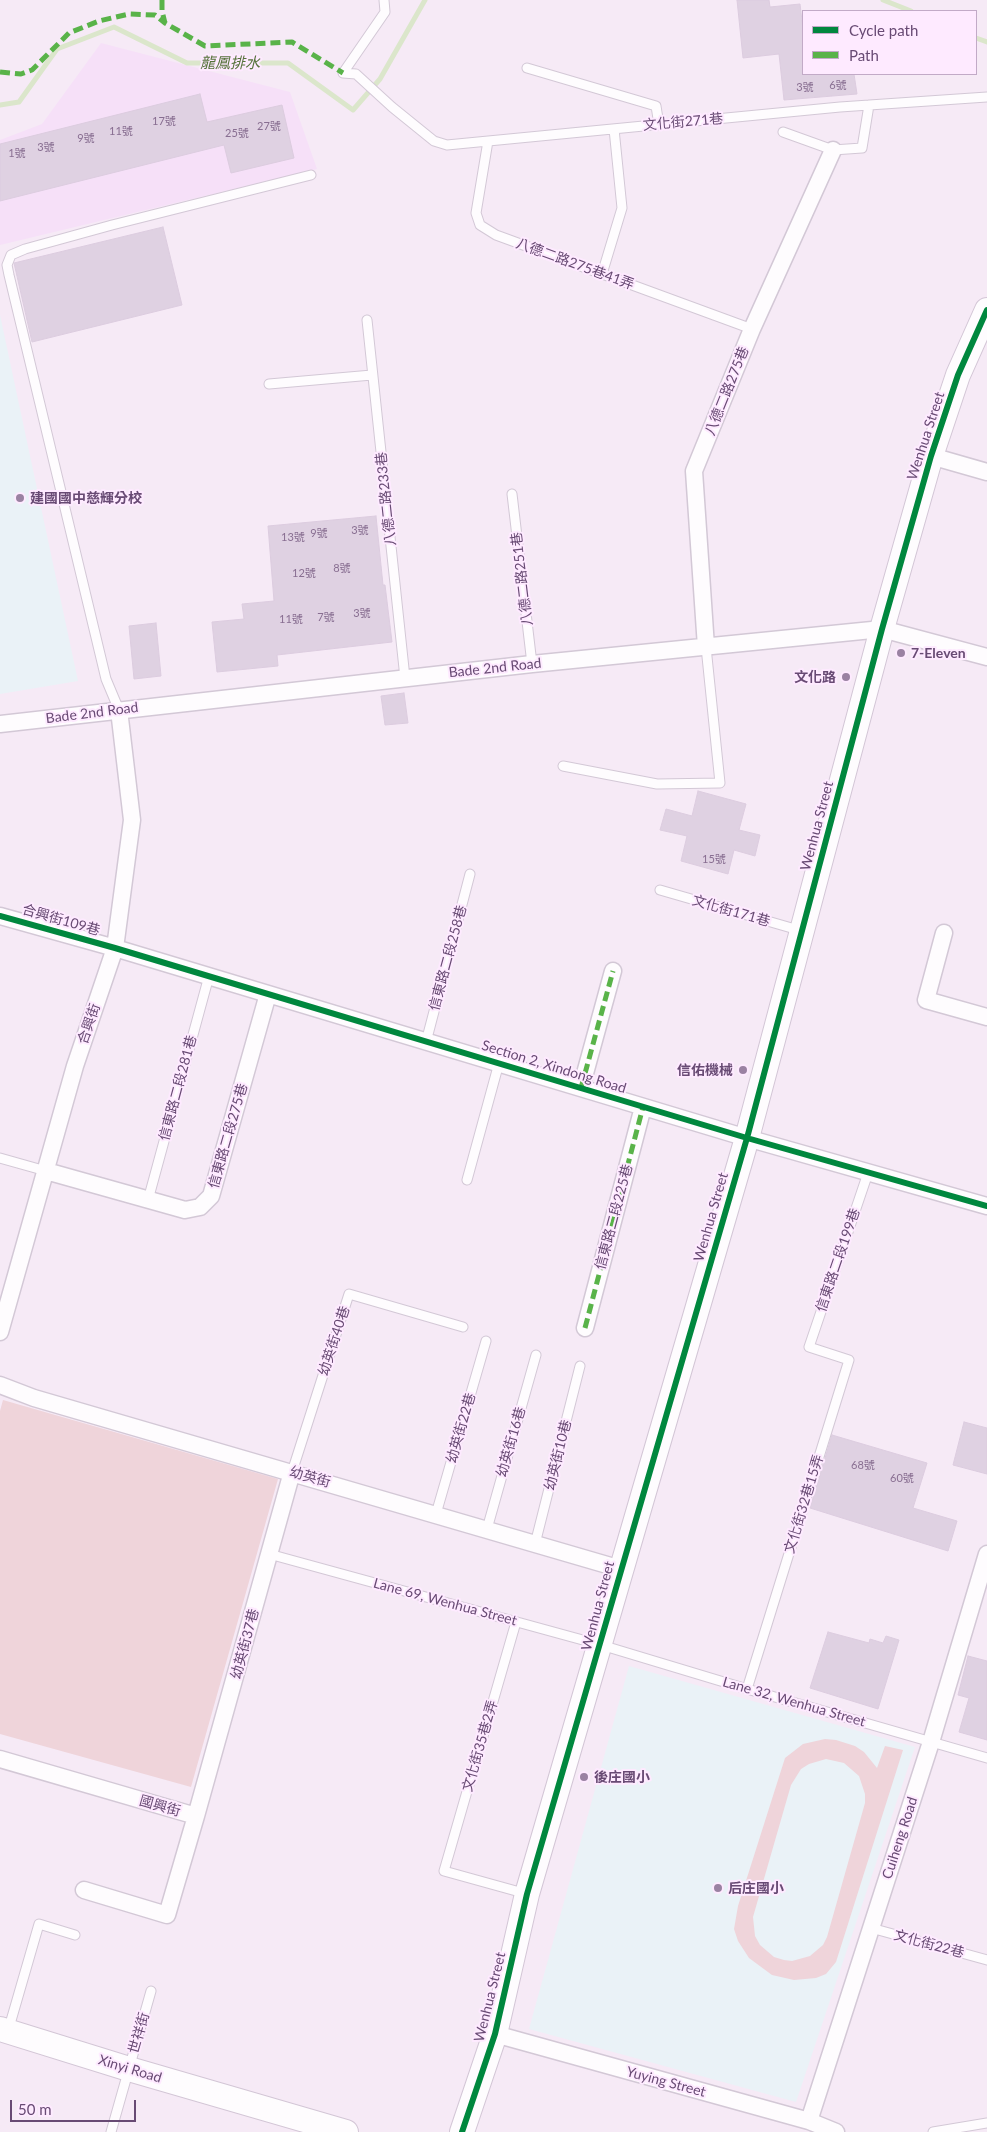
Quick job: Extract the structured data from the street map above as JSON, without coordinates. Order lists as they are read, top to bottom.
{
  "streets": {
    "street": [
      "八德二路275巷",
      "Wenhua Street",
      "Bade 2nd Road",
      "合興街109巷",
      "合興街",
      "Section 2, Xindong Road",
      "信東路二段275巷",
      "信東路二段225巷",
      "幼英街",
      "幼英街37巷",
      "國興街",
      "Cuiheng Road",
      "Xinyi Road",
      "Yuying Street"
    ],
    "lane": [
      "文化街271巷",
      "八德二路275巷41弄",
      "八德二路233巷",
      "八德二路251巷",
      "文化街171巷",
      "信東路二段258巷",
      "信東路二段281巷",
      "信東路二段199巷",
      "幼英街40巷",
      "幼英街22巷",
      "幼英街16巷",
      "幼英街10巷",
      "文化街32巷15弄",
      "Lane 69, Wenhua Street",
      "Lane 32, Wenhua Street",
      "文化街35巷2弄",
      "文化街22巷",
      "世祥街"
    ]
  },
  "crossings": [
    ["文化街271巷", "八德二路275巷41弄"],
    ["八德二路275巷41弄", "八德二路275巷"],
    ["八德二路275巷", "Bade 2nd Road"],
    ["Wenhua Street", "Bade 2nd Road"],
    ["Wenhua Street", "文化街171巷"],
    ["Wenhua Street", "Section 2, Xindong Road"],
    ["Wenhua Street", "幼英街"],
    ["Wenhua Street", "Lane 69, Wenhua Street"],
    ["Wenhua Street", "Lane 32, Wenhua Street"],
    ["Wenhua Street", "文化街35巷2弄"],
    ["Wenhua Street", "Yuying Street"],
    ["八德二路233巷", "Bade 2nd Road"],
    ["八德二路251巷", "Bade 2nd Road"],
    ["Bade 2nd Road", "合興街"],
    ["合興街109巷", "合興街"],
    ["合興街109巷", "Section 2, Xindong Road"],
    ["信東路二段258巷", "Section 2, Xindong Road"],
    ["合興街", "Section 2, Xindong Road"],
    ["合興街", "信東路二段275巷"],
    ["Section 2, Xindong Road", "信東路二段281巷"],
    ["Section 2, Xindong Road", "信東路二段275巷"],
    ["Section 2, Xindong Road", "信東路二段225巷"],
    ["Section 2, Xindong Road", "信東路二段199巷"],
    ["信東路二段281巷", "信東路二段275巷"],
    ["信東路二段199巷", "文化街32巷15弄"],
    ["幼英街40巷", "幼英街"],
    ["幼英街40巷", "幼英街37巷"],
    ["幼英街22巷", "幼英街"],
    ["幼英街16巷", "幼英街"],
    ["幼英街10巷", "幼英街"],
    ["幼英街", "幼英街37巷"],
    ["文化街32巷15弄", "Lane 32, Wenhua Street"],
    ["Lane 69, Wenhua Street", "幼英街37巷"],
    ["Lane 69, Wenhua Street", "Lane 32, Wenhua Street"],
    ["Lane 69, Wenhua Street", "文化街35巷2弄"],
    ["幼英街37巷", "國興街"],
    ["Lane 32, Wenhua Street", "Cuiheng Road"],
    ["Cuiheng Road", "文化街22巷"],
    ["Cuiheng Road", "Yuying Street"],
    ["世祥街", "Xinyi Road"]
  ],
  "water": ["龍鳳排水"],
  "places": [
    "建國國中慈輝分校",
    "7-Eleven",
    "文化路",
    "信佑機械",
    "後庄國小",
    "后庄國小"
  ],
  "house_numbers": [
    "6號",
    "3號",
    "17號",
    "27號",
    "11號",
    "25號",
    "9號",
    "3號",
    "1號",
    "3號",
    "9號",
    "13號",
    "8號",
    "12號",
    "3號",
    "7號",
    "11號",
    "15號",
    "68號",
    "60號"
  ],
  "legend": ["Cycle path", "Path"],
  "scale_bar": "50 m"
}
